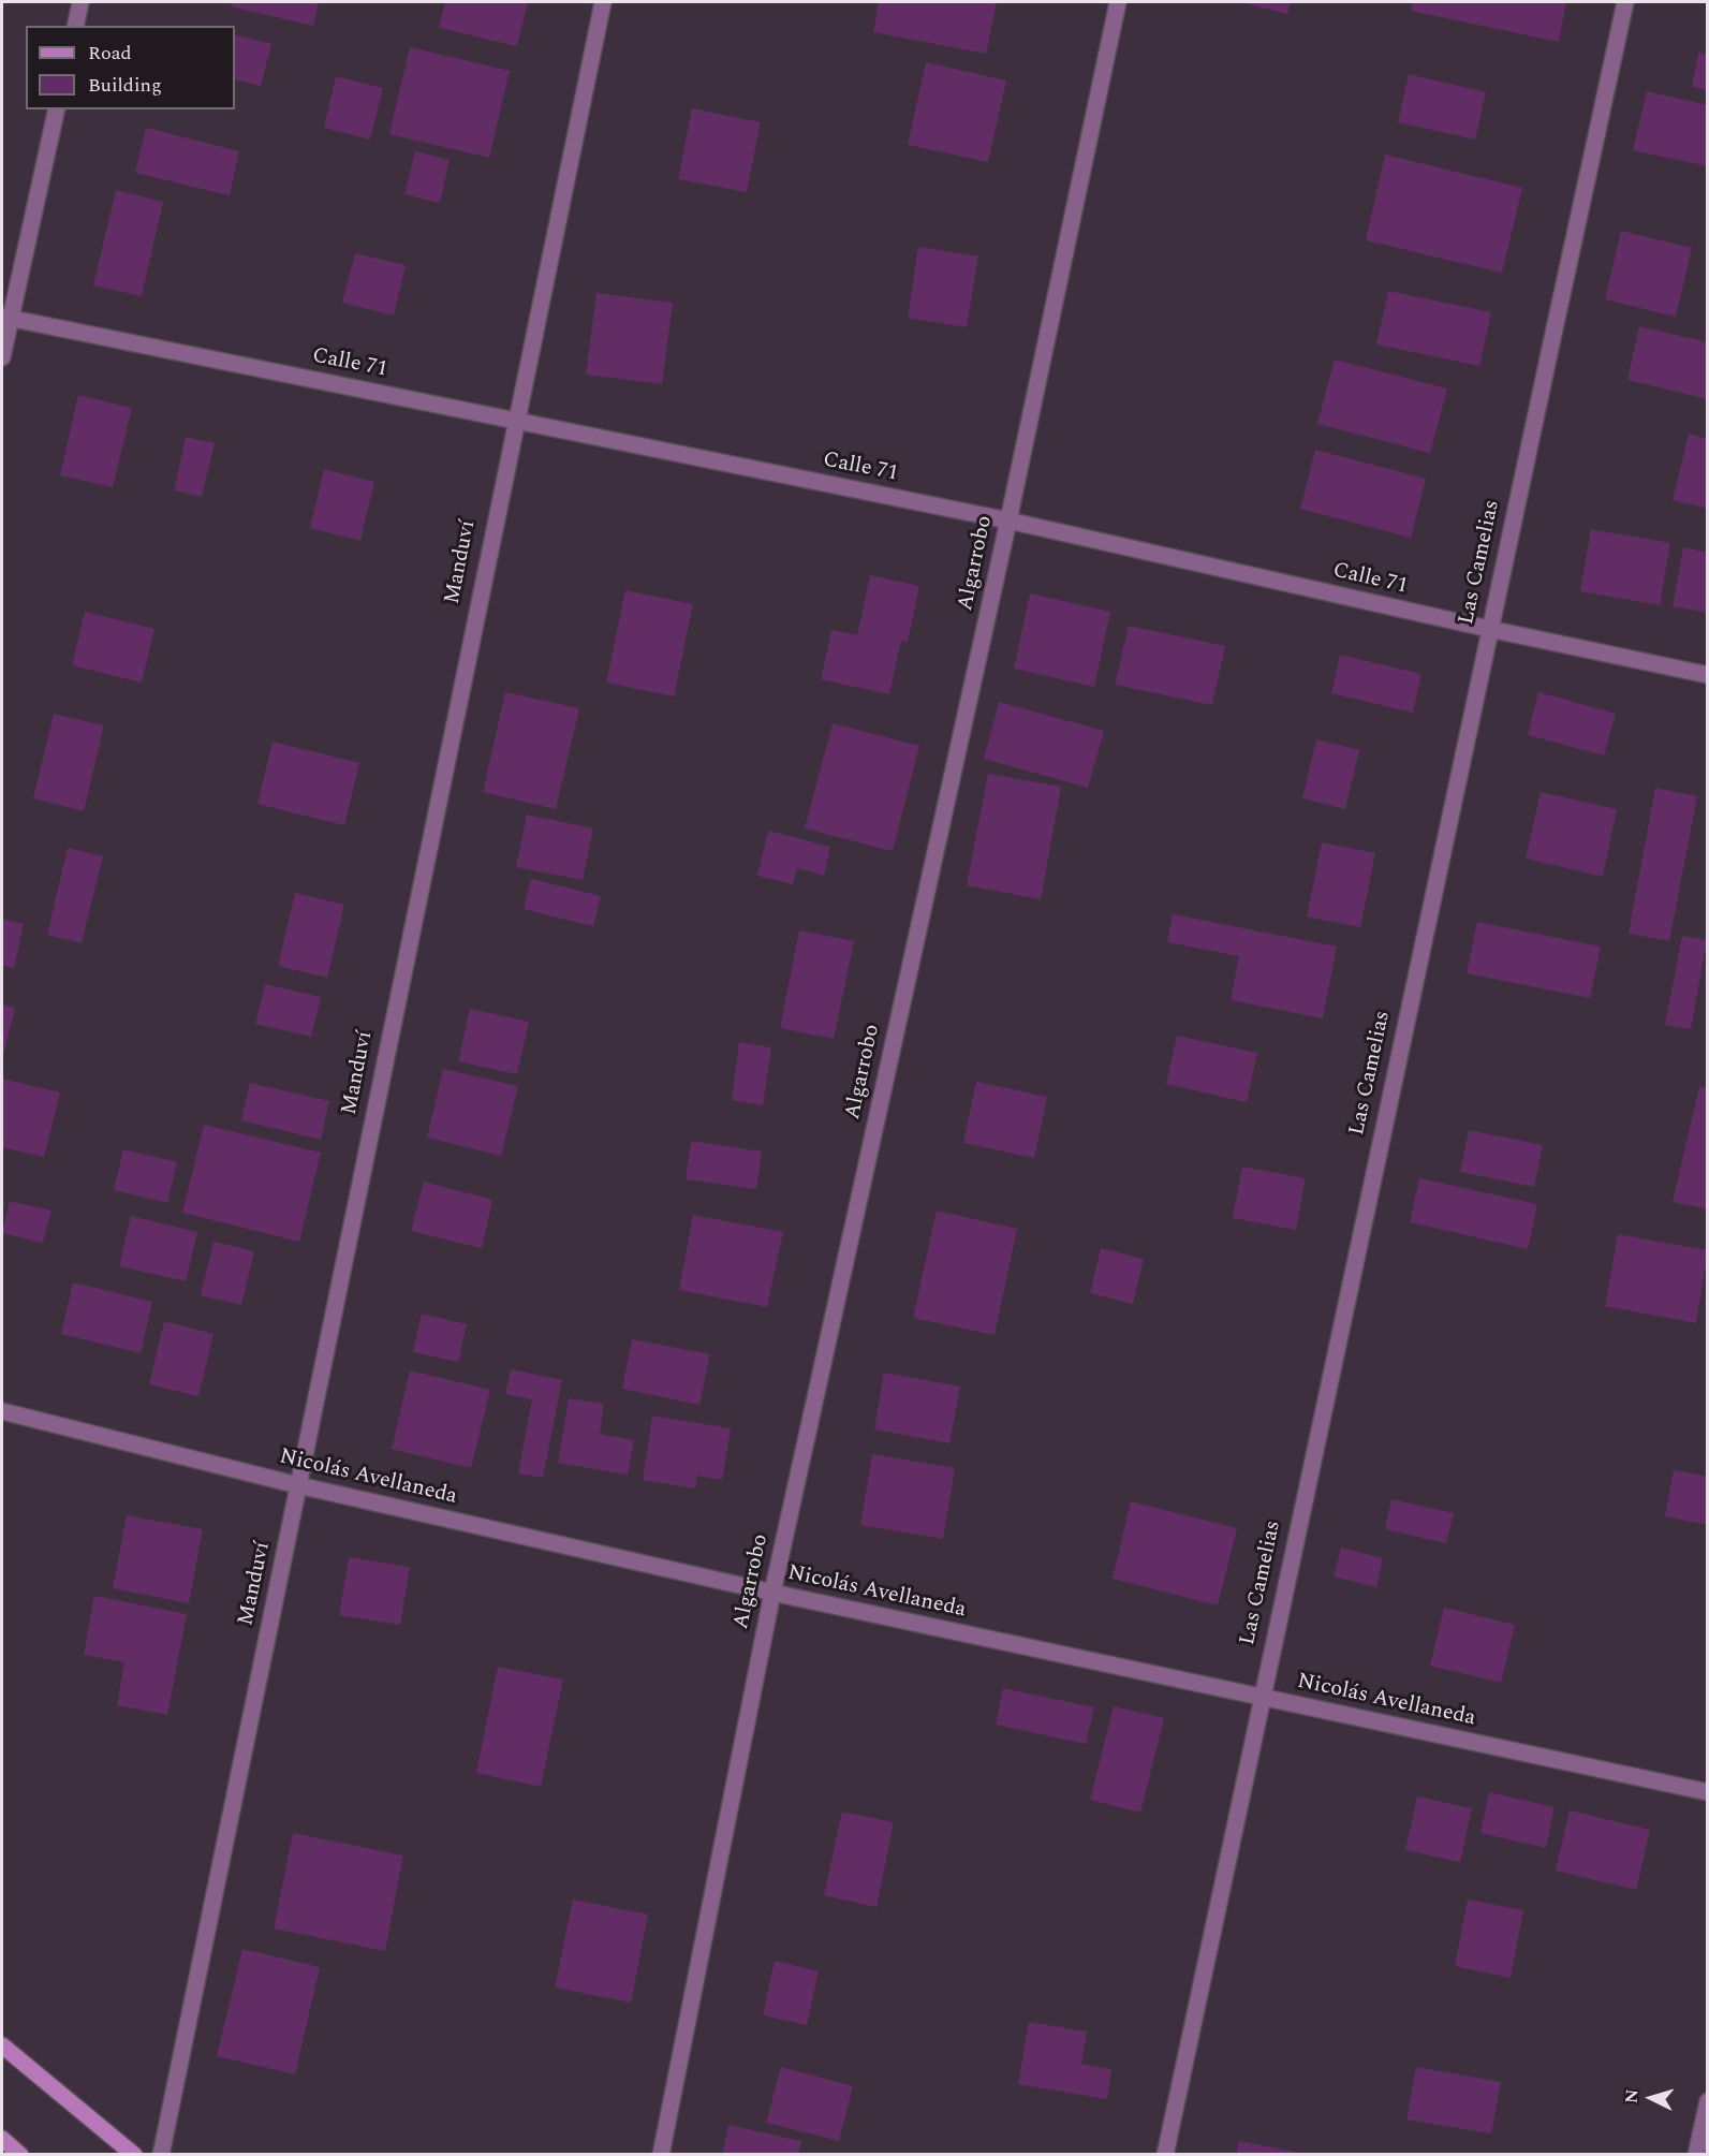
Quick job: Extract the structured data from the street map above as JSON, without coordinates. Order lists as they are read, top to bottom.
{
  "streets": {
    "street": [
      "Calle 71",
      "Manduví",
      "Las Camelias",
      "Algarrobo",
      "Nicolás Avellaneda"
    ]
  },
  "crossings": [
    ["Calle 71", "Manduví"],
    ["Calle 71", "Las Camelias"],
    ["Calle 71", "Algarrobo"],
    ["Manduví", "Nicolás Avellaneda"],
    ["Las Camelias", "Nicolás Avellaneda"],
    ["Algarrobo", "Nicolás Avellaneda"]
  ],
  "legend": ["Road", "Building"],
  "north": "left"
}
